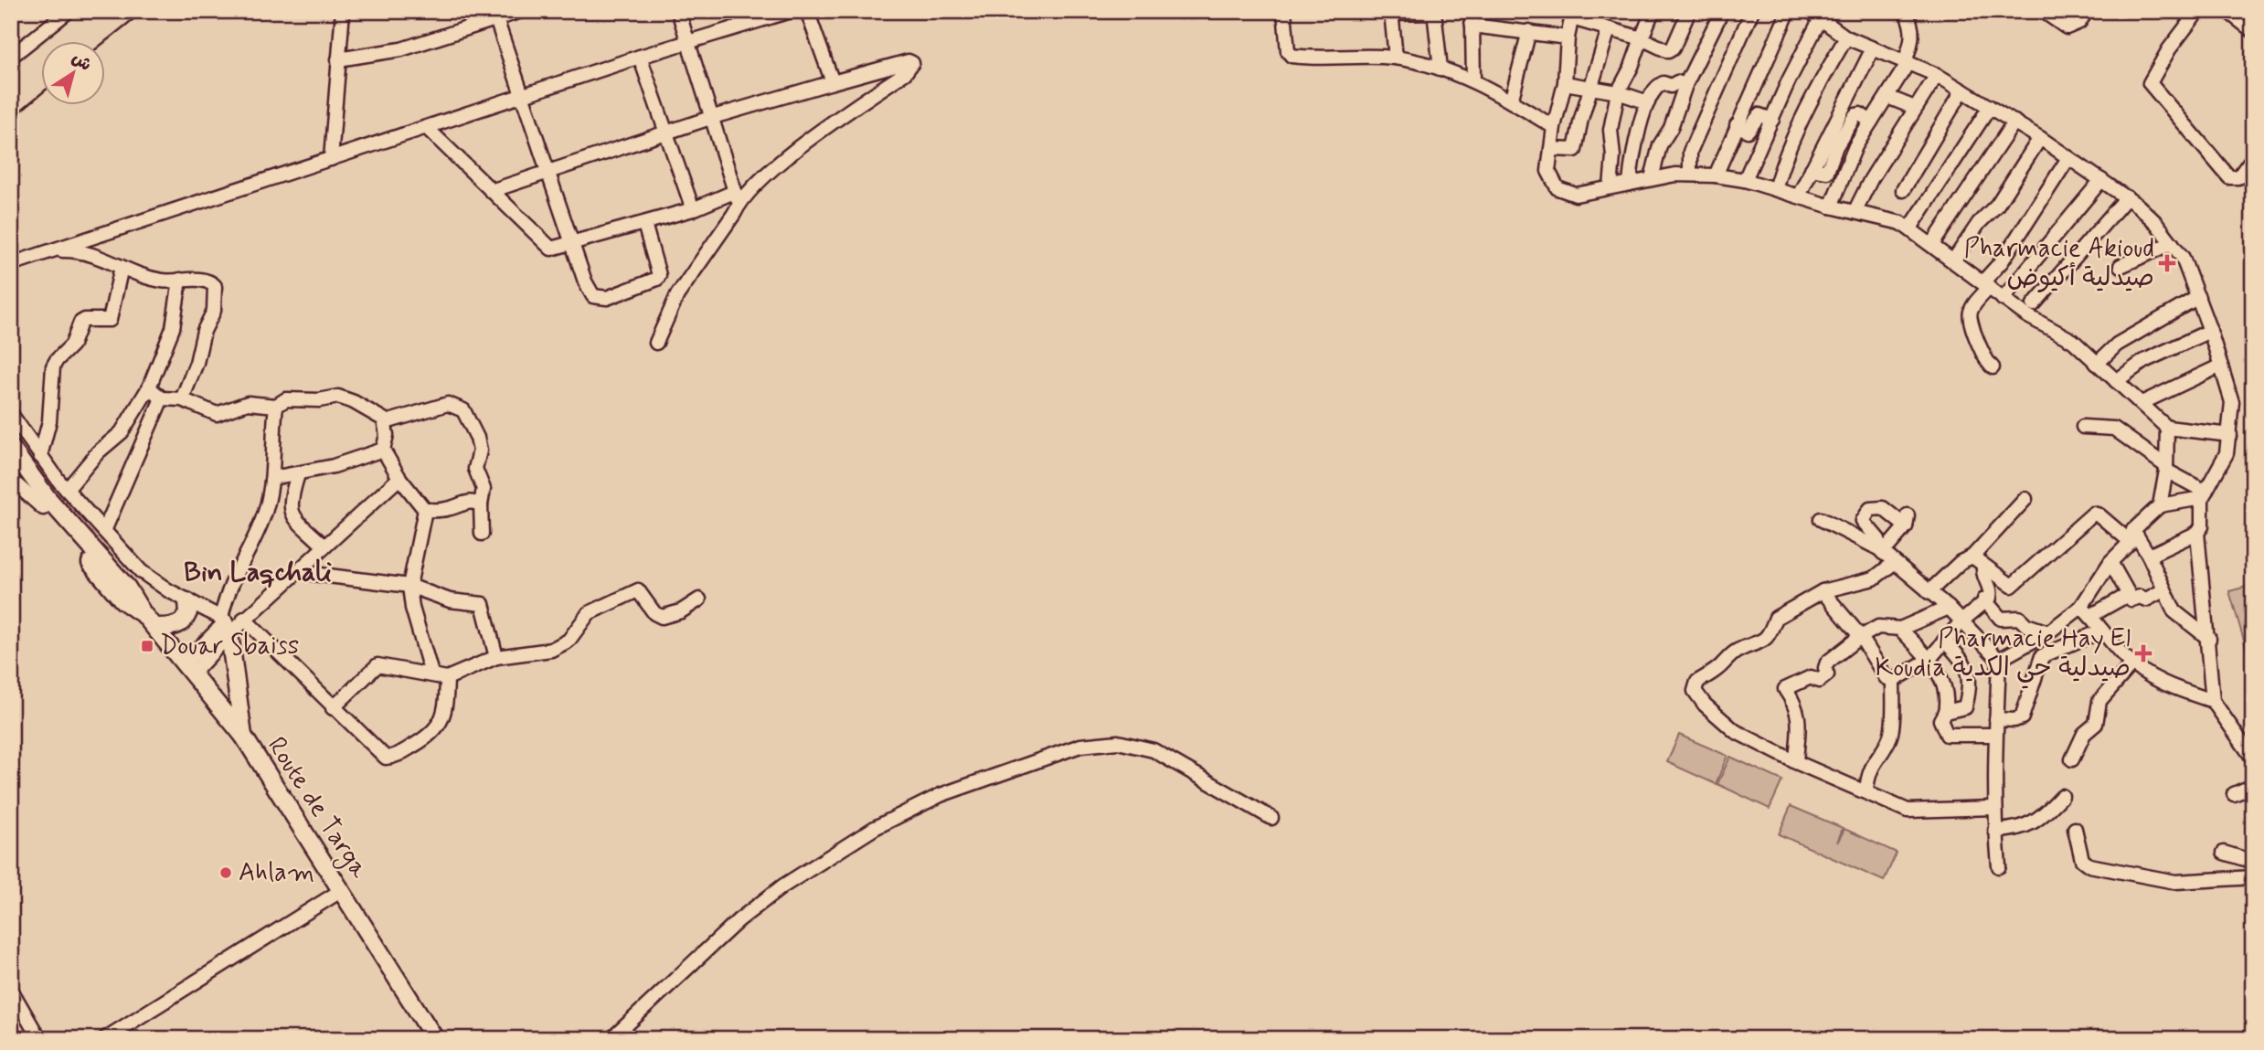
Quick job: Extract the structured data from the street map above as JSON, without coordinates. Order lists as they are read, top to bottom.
{
  "streets": {
    "main road": ["Route de Targa"]
  },
  "districts": ["Bin Laqchali"],
  "places": {
    "health": ["Pharmacie Akioud صيدلية أكيوض", "Pharmacie Hay El Koudia صيدلية حي الكدية"],
    "transit": ["Douar Sbaiss"],
    "other": ["Ahlam"]
  },
  "north": "top right"
}
